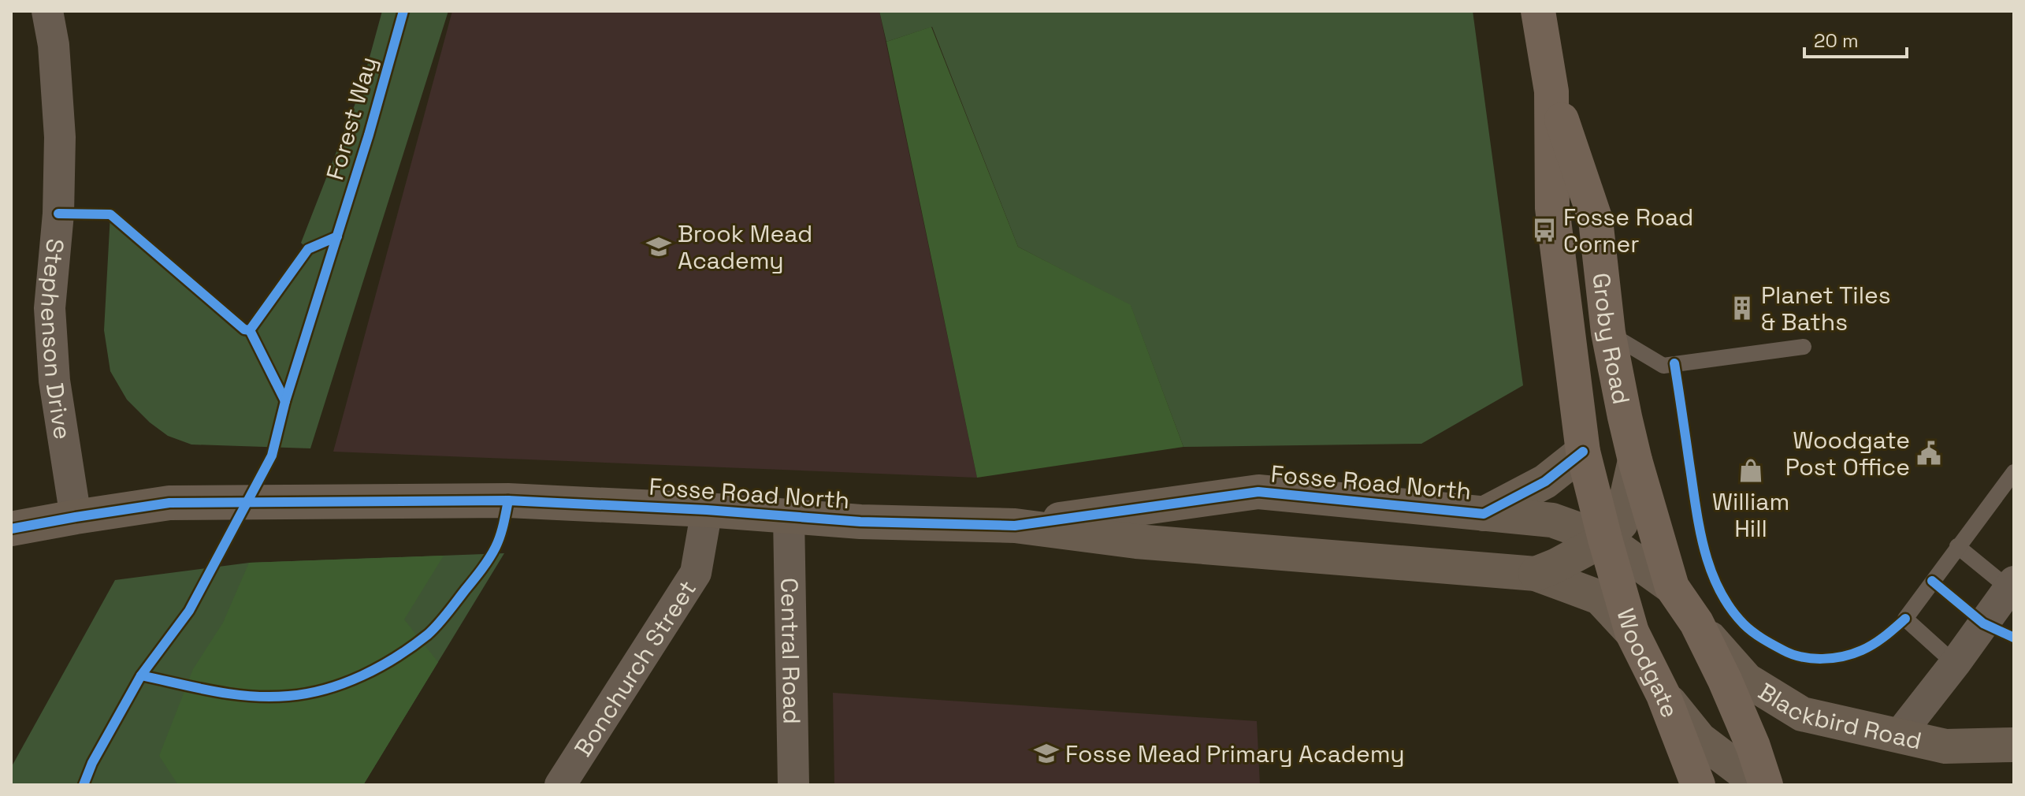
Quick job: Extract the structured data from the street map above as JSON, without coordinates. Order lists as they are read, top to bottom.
{
  "streets": {
    "main road": ["Groby Road", "Woodgate"],
    "street": [
      "Stephenson Drive",
      "Fosse Road North",
      "Central Road",
      "Bonchurch Street",
      "Blackbird Road"
    ],
    "cycle path": ["Forest Way"]
  },
  "crossings": [
    ["Groby Road", "Fosse Road North"],
    ["Groby Road", "Woodgate"],
    ["Stephenson Drive", "Fosse Road North"],
    ["Fosse Road North", "Central Road"],
    ["Fosse Road North", "Woodgate"],
    ["Fosse Road North", "Bonchurch Street"]
  ],
  "places": {
    "bus stop": ["Fosse Road Corner"],
    "school or university": ["Brook Mead Academy", "Fosse Mead Primary Academy"],
    "building": ["Planet Tiles & Baths"],
    "public building": ["Woodgate Post Office"],
    "shop": ["William Hill"]
  },
  "scale_bar": "20 m"
}
